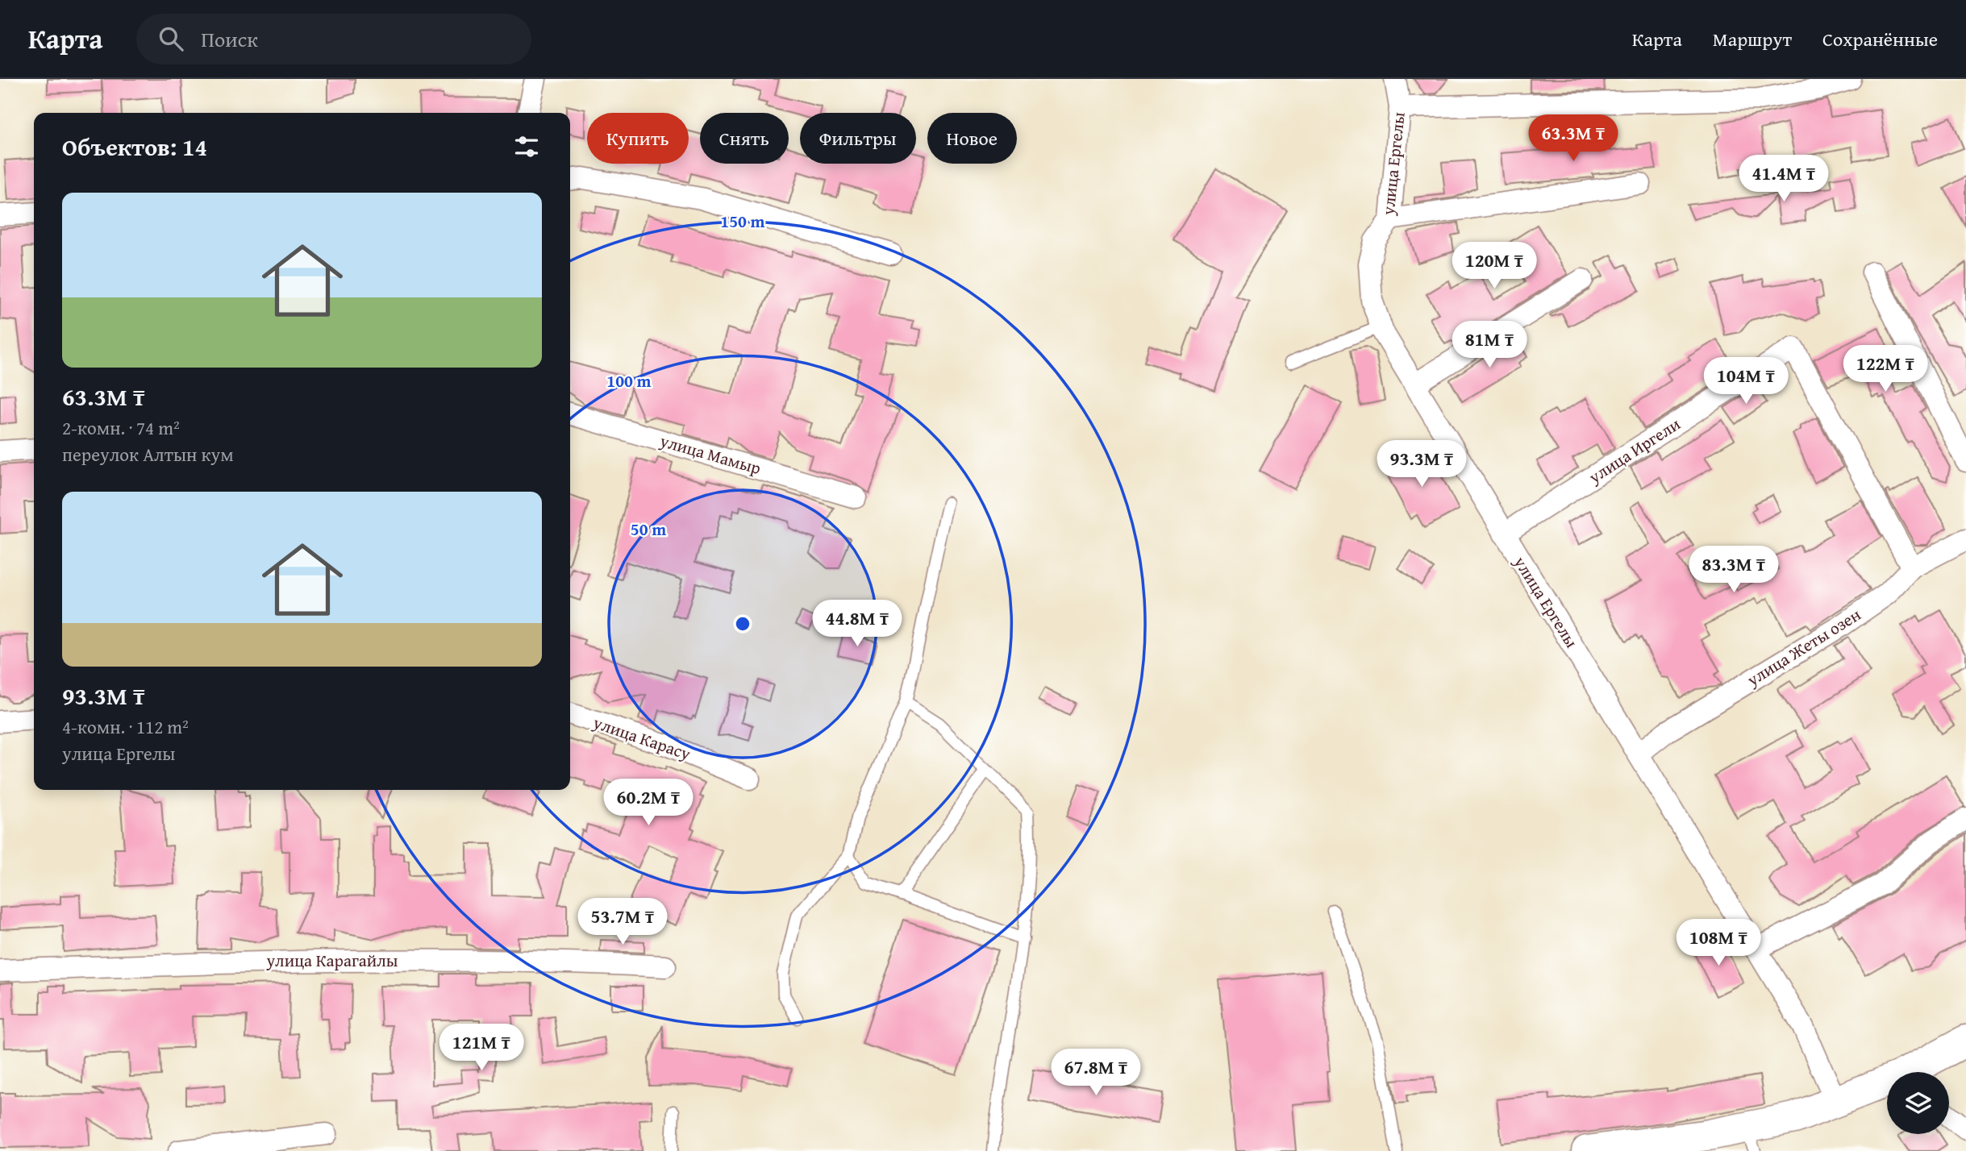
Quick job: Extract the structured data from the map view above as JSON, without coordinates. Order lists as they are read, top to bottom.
{
  "streets": {
    "street": [
      "улица Ергелы",
      "улица Иргели",
      "улица Мамыр",
      "улица Жеты озен",
      "улица Карасу",
      "улица Карагайлы"
    ]
  },
  "crossings": [
    ["улица Ергелы", "улица Иргели"],
    ["улица Ергелы", "улица Жеты озен"],
    ["улица Иргели", "улица Жеты озен"]
  ],
  "page": {
    "header": "Карта",
    "search": "Поиск",
    "nav": ["Карта", "Маршрут", "Сохранённые"],
    "chip": [
      "Купить",
      "Снять",
      "Фильтры",
      "Новое"
    ],
    "heading": "Объектов: 14",
    "price": [
      "63.3M ₸",
      "41.4M ₸",
      "120M ₸",
      "81M ₸",
      "122M ₸",
      "104M ₸",
      "93.3M ₸",
      "83.3M ₸",
      "44.8M ₸",
      "60.2M ₸",
      "53.7M ₸",
      "108M ₸",
      "121M ₸",
      "67.8M ₸"
    ],
    "list": [
      {
        "name": "63.3M ₸",
        "note": "2-комн. · 74 m² · переулок Алтын кум"
      },
      {
        "name": "93.3M ₸",
        "note": "4-комн. · 112 m² · улица Ергелы"
      }
    ]
  },
  "rings": ["150 m", "100 m", "50 m"]
}
